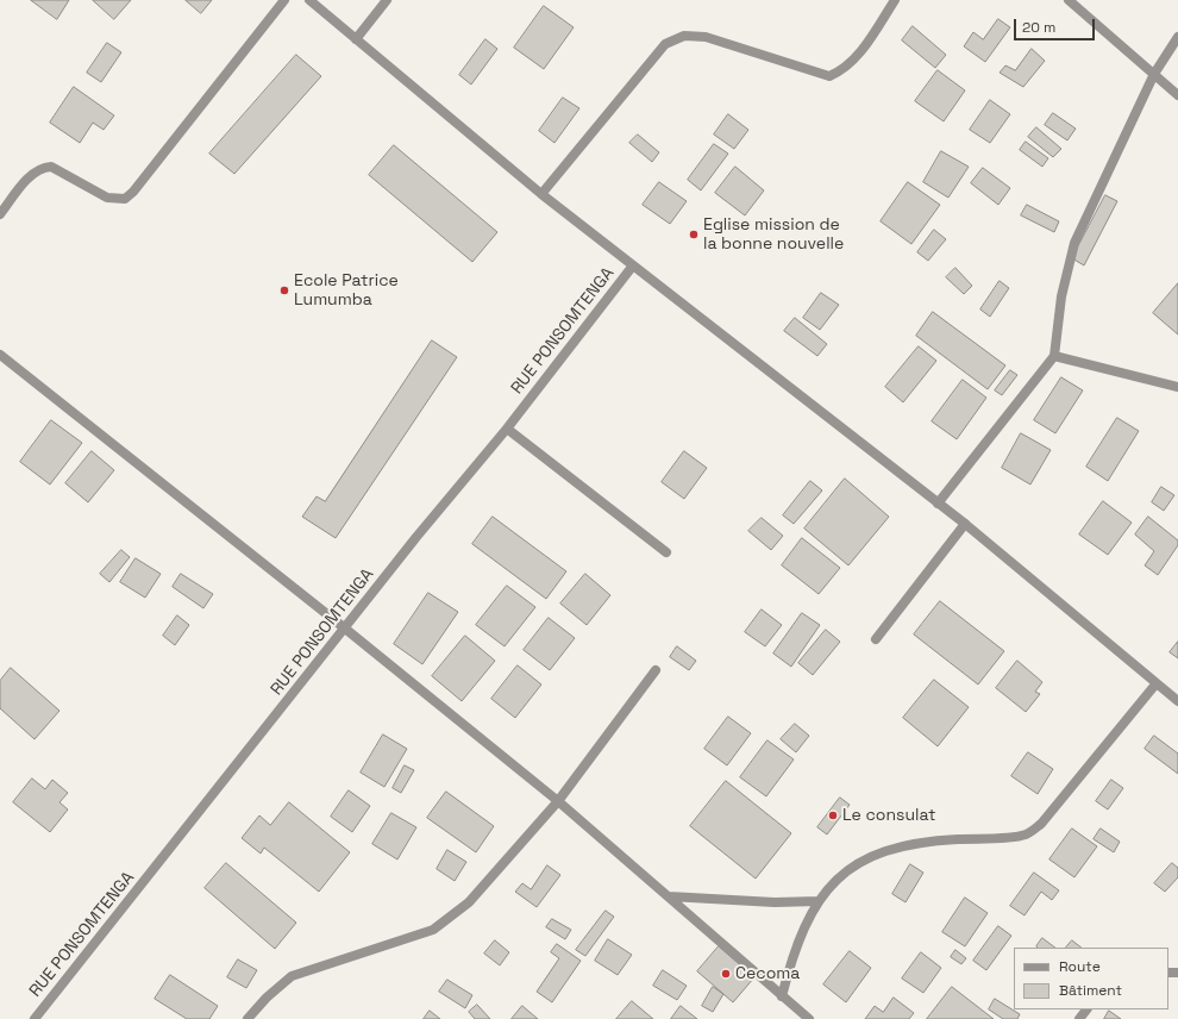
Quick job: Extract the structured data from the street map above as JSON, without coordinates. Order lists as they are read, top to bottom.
{
  "streets": {
    "street": ["RUE PONSOMTENGA"]
  },
  "places": [
    "Eglise mission de la bonne nouvelle",
    "Ecole Patrice Lumumba",
    "Le consulat",
    "Cecoma"
  ],
  "legend": ["Route", "Bâtiment"],
  "scale_bar": "20 m"
}
